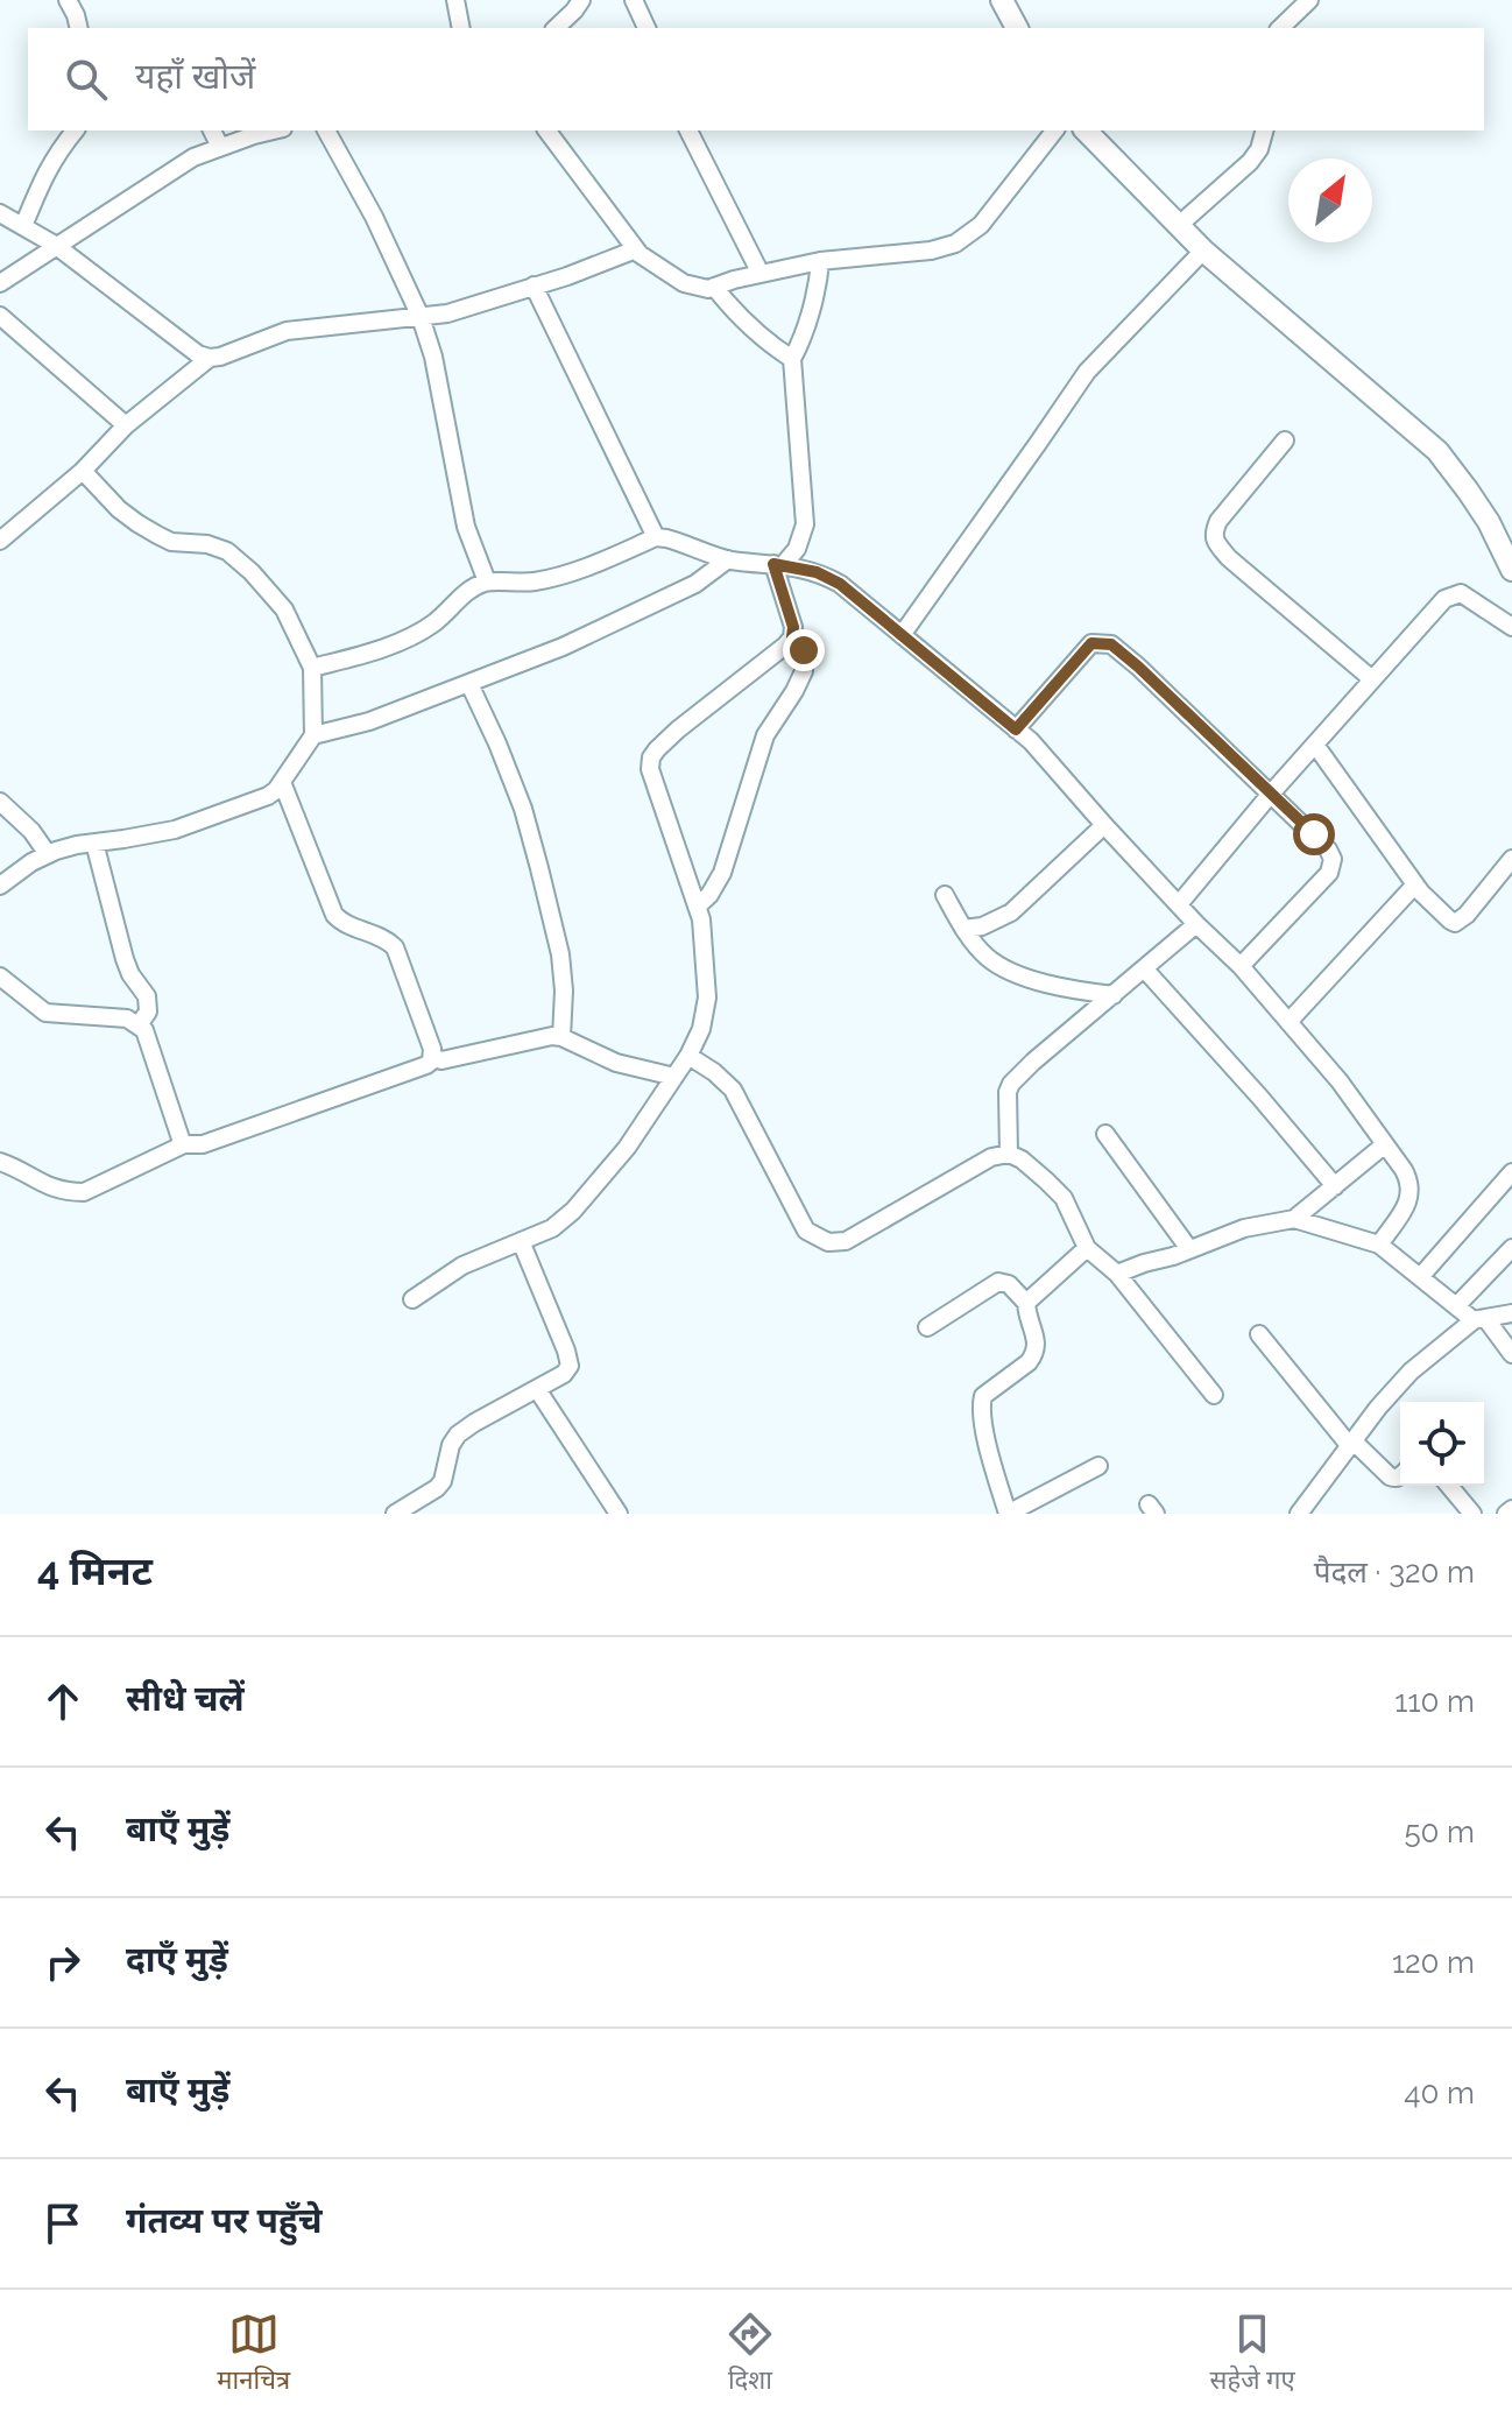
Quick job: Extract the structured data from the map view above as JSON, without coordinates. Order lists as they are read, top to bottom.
{
  "north": "top right",
  "page": {
    "search": "यहाँ खोजें",
    "heading": ["4 मिनट", "पैदल · 320 m"],
    "list": [
      ["सीधे चलें", "110 m"],
      ["बाएँ मुड़ें", "50 m"],
      ["दाएँ मुड़ें", "120 m"],
      ["बाएँ मुड़ें", "40 m"],
      "गंतव्य पर पहुँचे"
    ],
    "nav": ["मानचित्र", "दिशा", "सहेजे गए"]
  }
}
